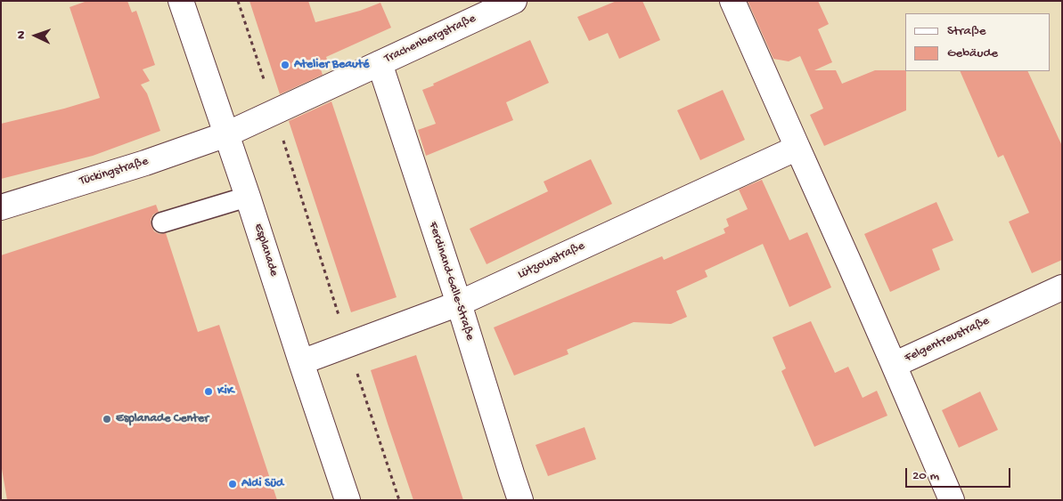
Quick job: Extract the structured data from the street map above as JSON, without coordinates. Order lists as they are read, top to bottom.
{
  "streets": {
    "street": [
      "Trachenbergstraße",
      "Tückingstraße",
      "Esplanade",
      "Lützowstraße",
      "Ferdinand-Galle-Straße",
      "Felgentreustraße"
    ]
  },
  "crossings": [
    ["Trachenbergstraße", "Tückingstraße"],
    ["Trachenbergstraße", "Esplanade"],
    ["Trachenbergstraße", "Ferdinand-Galle-Straße"],
    ["Tückingstraße", "Esplanade"],
    ["Esplanade", "Lützowstraße"],
    ["Lützowstraße", "Ferdinand-Galle-Straße"]
  ],
  "places": [
    "Atelier Beauté",
    "KiK",
    "Esplanade Center",
    "Aldi Süd"
  ],
  "legend": ["Straße", "Gebäude"],
  "scale_bar": "20 m",
  "north": "left"
}
